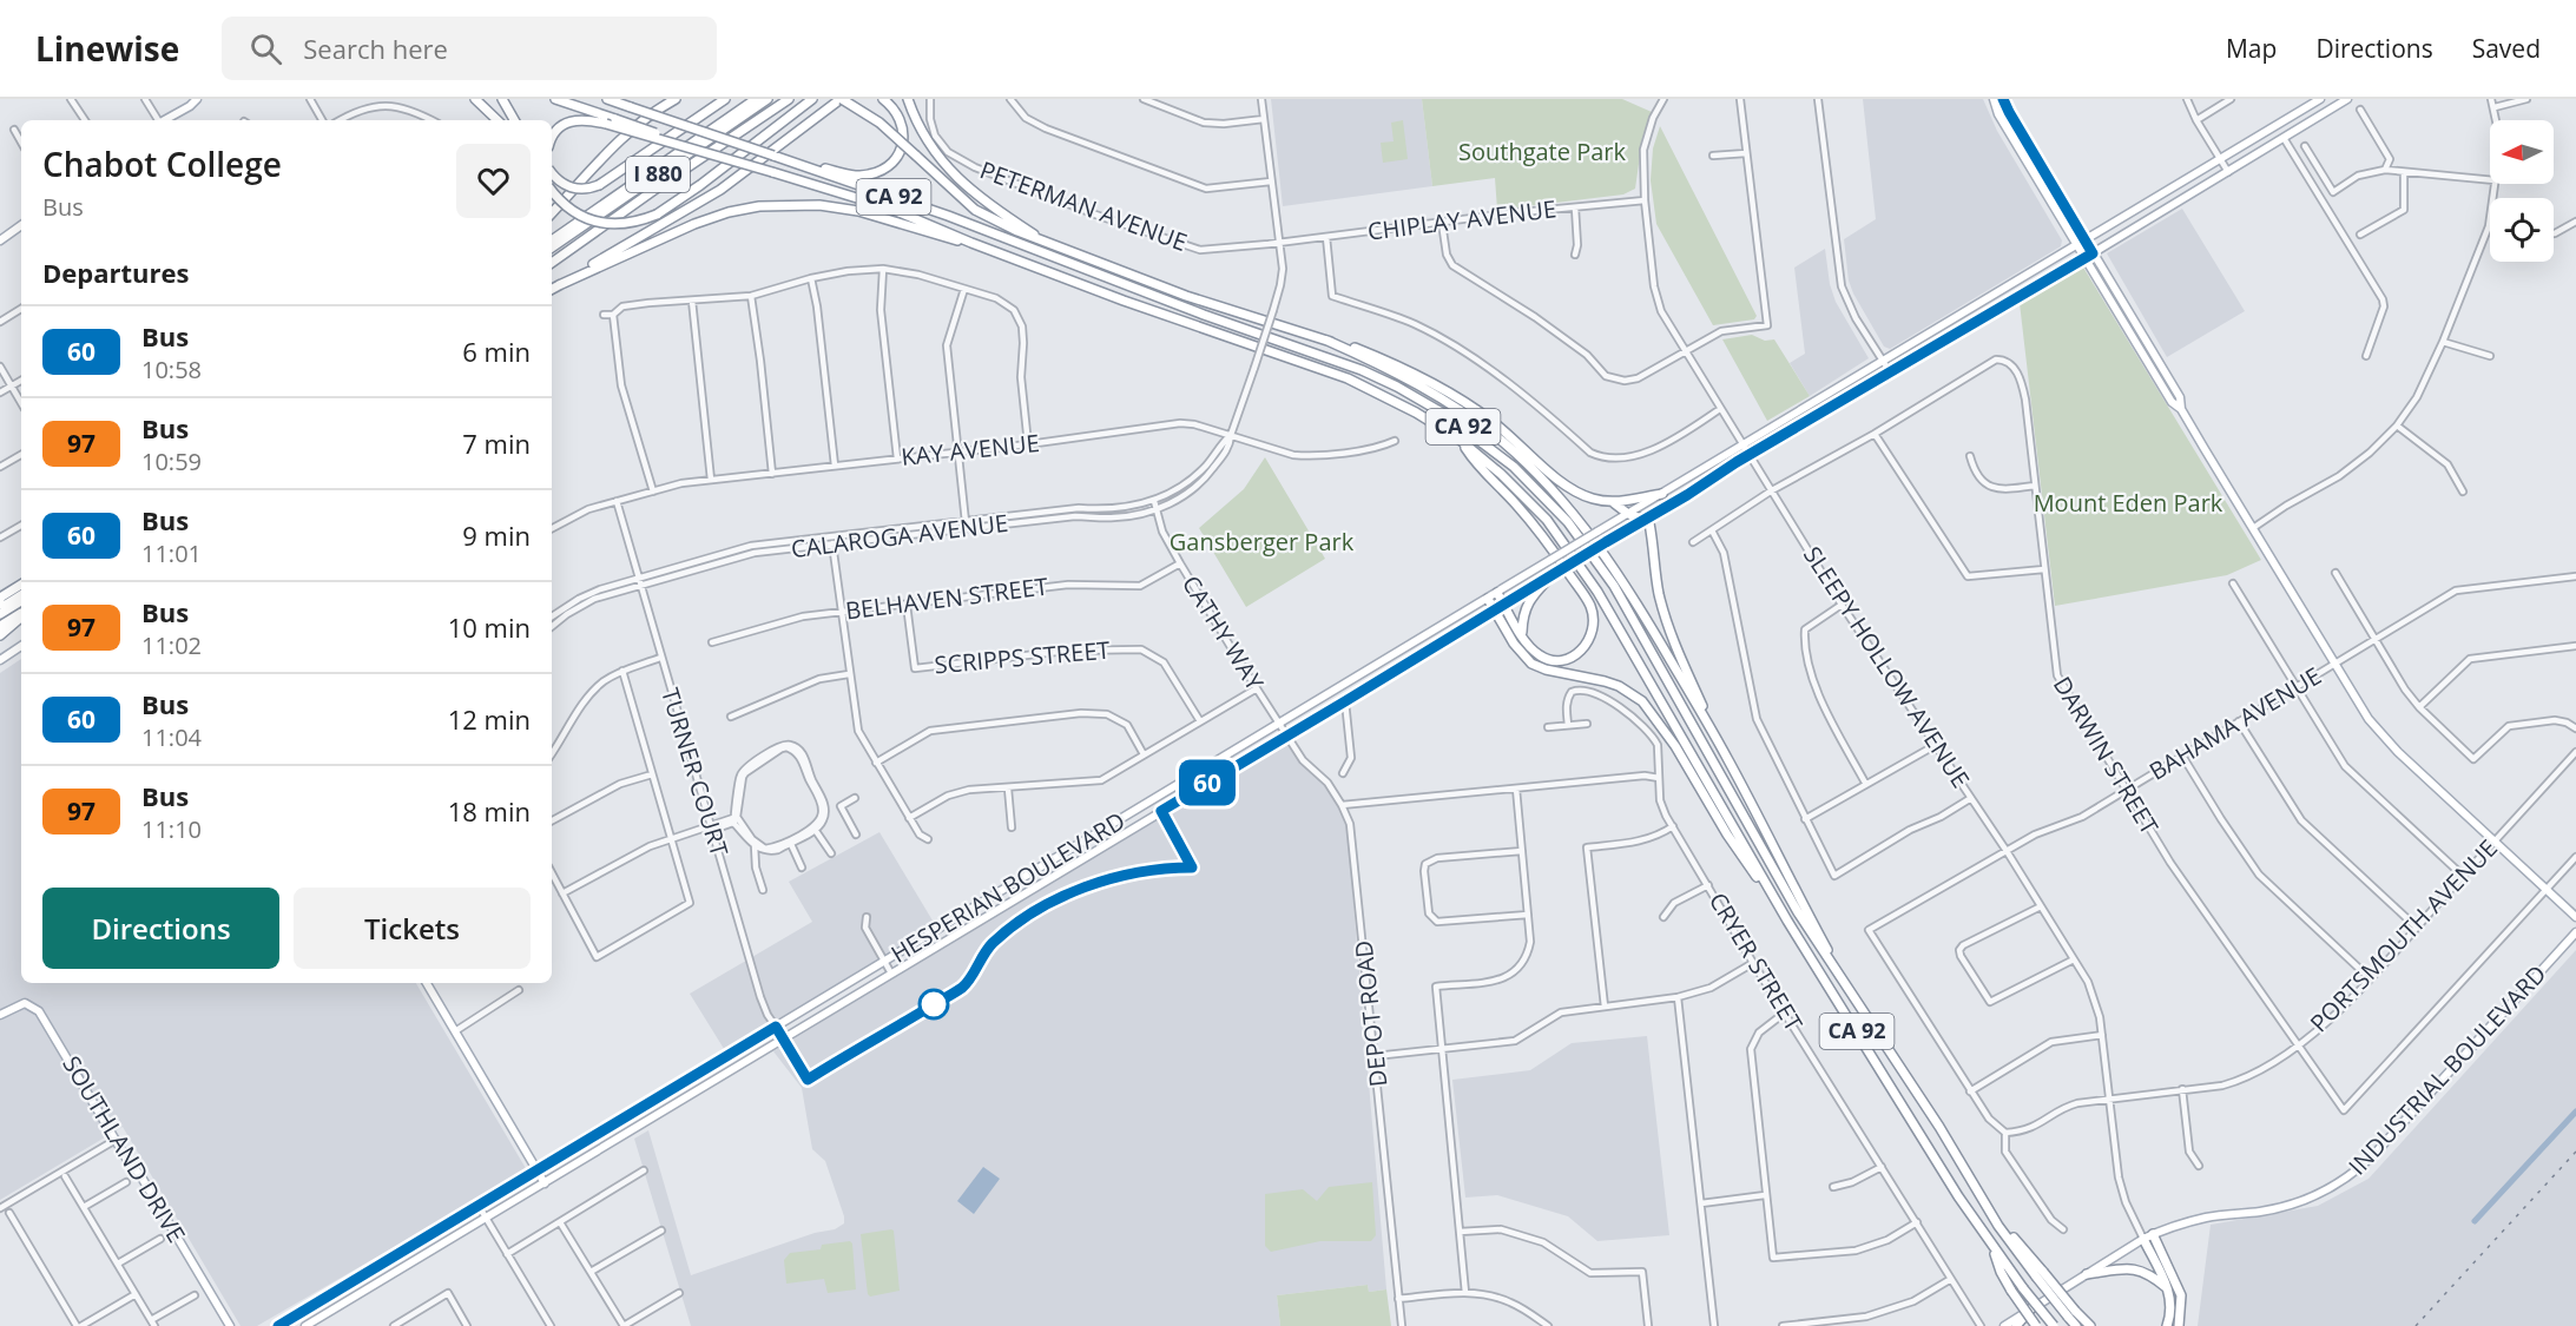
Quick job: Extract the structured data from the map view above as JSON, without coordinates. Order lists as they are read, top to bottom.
{
  "streets": {
    "highway": ["I 880", "CA 92"],
    "main road": ["HESPERIAN BOULEVARD", "INDUSTRIAL BOULEVARD", "SOUTHLAND DRIVE"],
    "street": [
      "PETERMAN AVENUE",
      "CHIPLAY AVENUE",
      "KAY AVENUE",
      "CALAROGA AVENUE",
      "BELHAVEN STREET",
      "CATHY WAY",
      "SCRIPPS STREET",
      "SLEEPY HOLLOW AVENUE",
      "BAHAMA AVENUE",
      "DARWIN STREET",
      "TURNER COURT",
      "PORTSMOUTH AVENUE",
      "CRYER STREET",
      "DEPOT ROAD"
    ]
  },
  "crossings": [
    ["PETERMAN AVENUE", "CHIPLAY AVENUE"],
    ["PETERMAN AVENUE", "CALAROGA AVENUE"],
    ["CHIPLAY AVENUE", "CALAROGA AVENUE"],
    ["CHIPLAY AVENUE", "SLEEPY HOLLOW AVENUE"],
    ["KAY AVENUE", "CALAROGA AVENUE"],
    ["KAY AVENUE", "TURNER COURT"],
    ["CALAROGA AVENUE", "CATHY WAY"],
    ["CALAROGA AVENUE", "TURNER COURT"],
    ["BELHAVEN STREET", "CATHY WAY"],
    ["BELHAVEN STREET", "SCRIPPS STREET"],
    ["CATHY WAY", "HESPERIAN BOULEVARD"],
    ["CATHY WAY", "DEPOT ROAD"],
    ["SLEEPY HOLLOW AVENUE", "BAHAMA AVENUE"],
    ["SLEEPY HOLLOW AVENUE", "HESPERIAN BOULEVARD"],
    ["SLEEPY HOLLOW AVENUE", "PORTSMOUTH AVENUE"],
    ["SLEEPY HOLLOW AVENUE", "INDUSTRIAL BOULEVARD"],
    ["BAHAMA AVENUE", "DARWIN STREET"],
    ["DARWIN STREET", "PORTSMOUTH AVENUE"],
    ["TURNER COURT", "HESPERIAN BOULEVARD"],
    ["HESPERIAN BOULEVARD", "DEPOT ROAD"]
  ],
  "parks": ["Southgate Park", "Mount Eden Park", "Gansberger Park"],
  "lines": ["bus line 60"],
  "north": "left",
  "page": {
    "header": "Linewise",
    "search": "Search here",
    "nav": ["Map", "Directions", "Saved"],
    "on_map": "60",
    "heading": [
      ["Chabot College", "Bus"],
      "Departures"
    ],
    "list": [
      {
        "mark": "60",
        "name": "Bus",
        "note": "10:58",
        "value": "6 min"
      },
      {
        "mark": "97",
        "name": "Bus",
        "note": "10:59",
        "value": "7 min"
      },
      {
        "mark": "60",
        "name": "Bus",
        "note": "11:01",
        "value": "9 min"
      },
      {
        "mark": "97",
        "name": "Bus",
        "note": "11:02",
        "value": "10 min"
      },
      {
        "mark": "60",
        "name": "Bus",
        "note": "11:04",
        "value": "12 min"
      },
      {
        "mark": "97",
        "name": "Bus",
        "note": "11:10",
        "value": "18 min"
      }
    ],
    "buttons": ["Directions", "Tickets"]
  }
}
